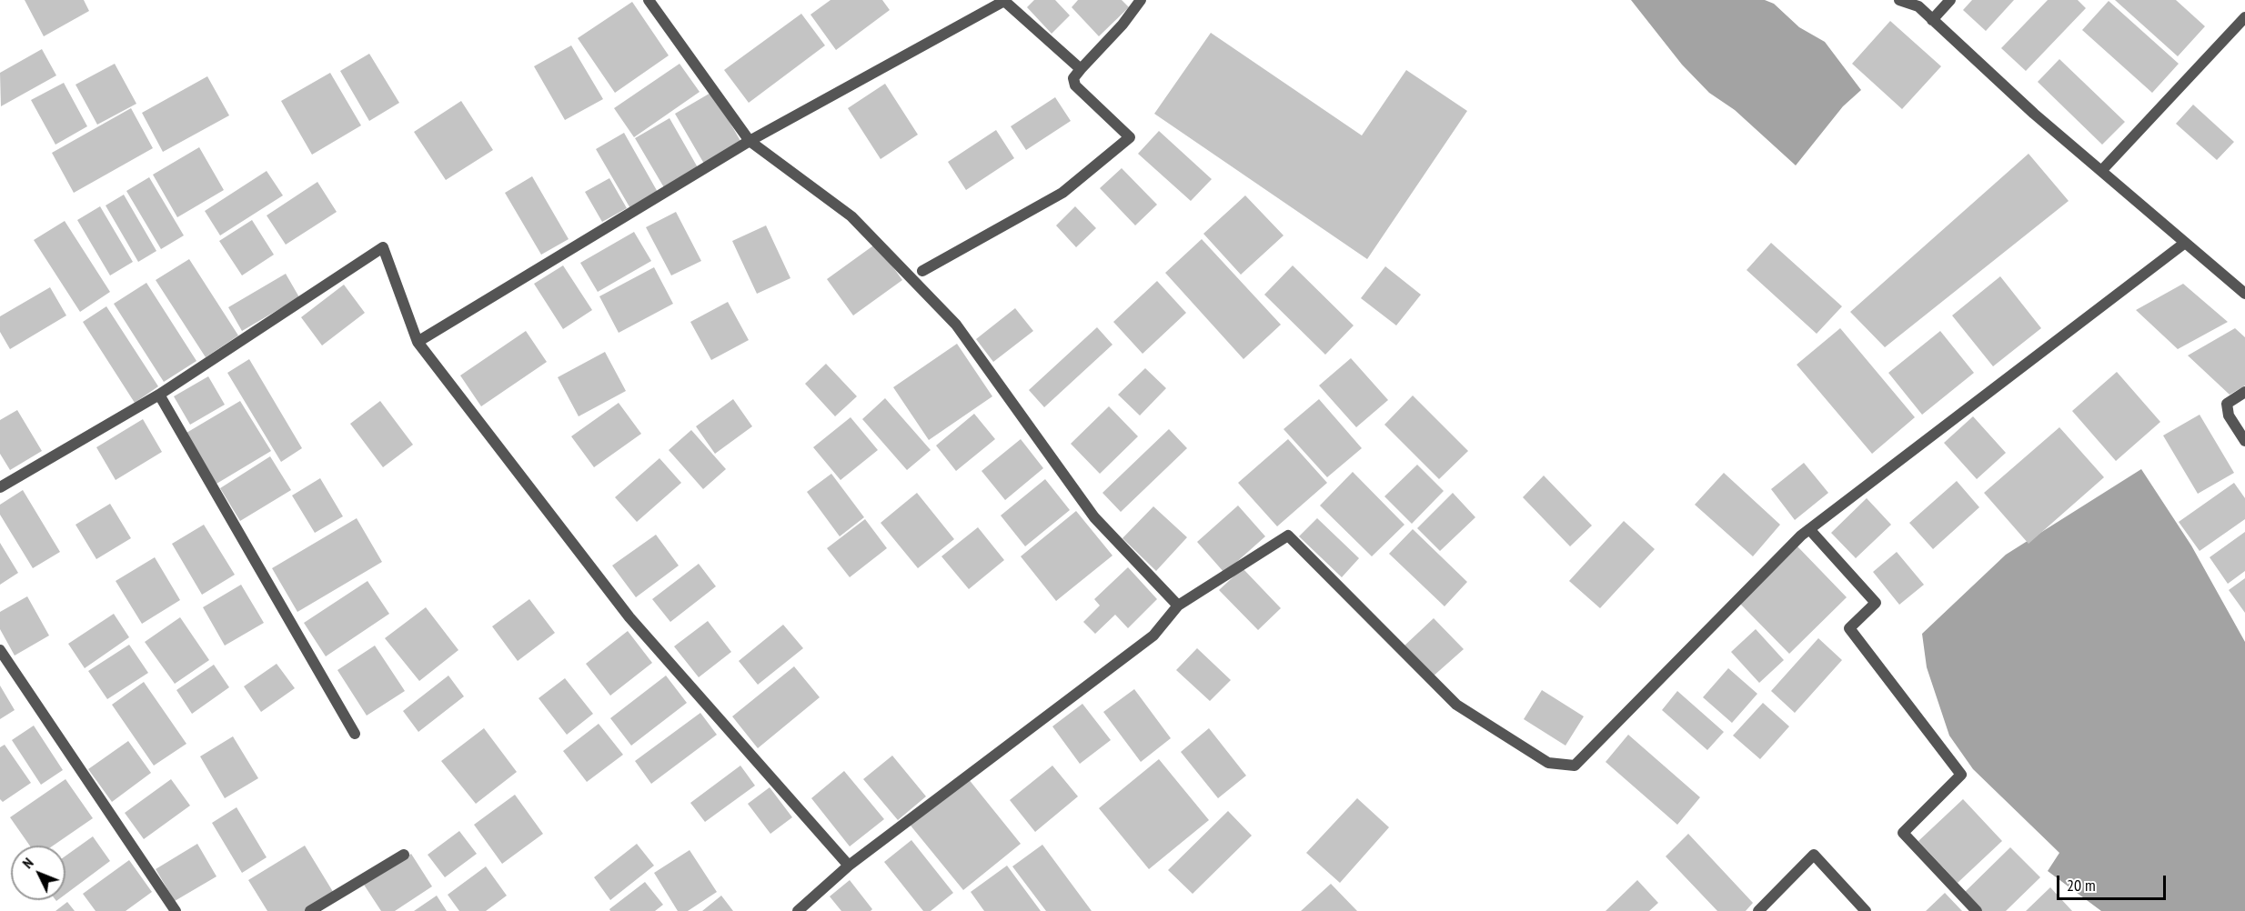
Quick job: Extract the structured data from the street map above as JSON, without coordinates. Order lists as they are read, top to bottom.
{
  "scale_bar": "20 m",
  "north": "top left"
}
